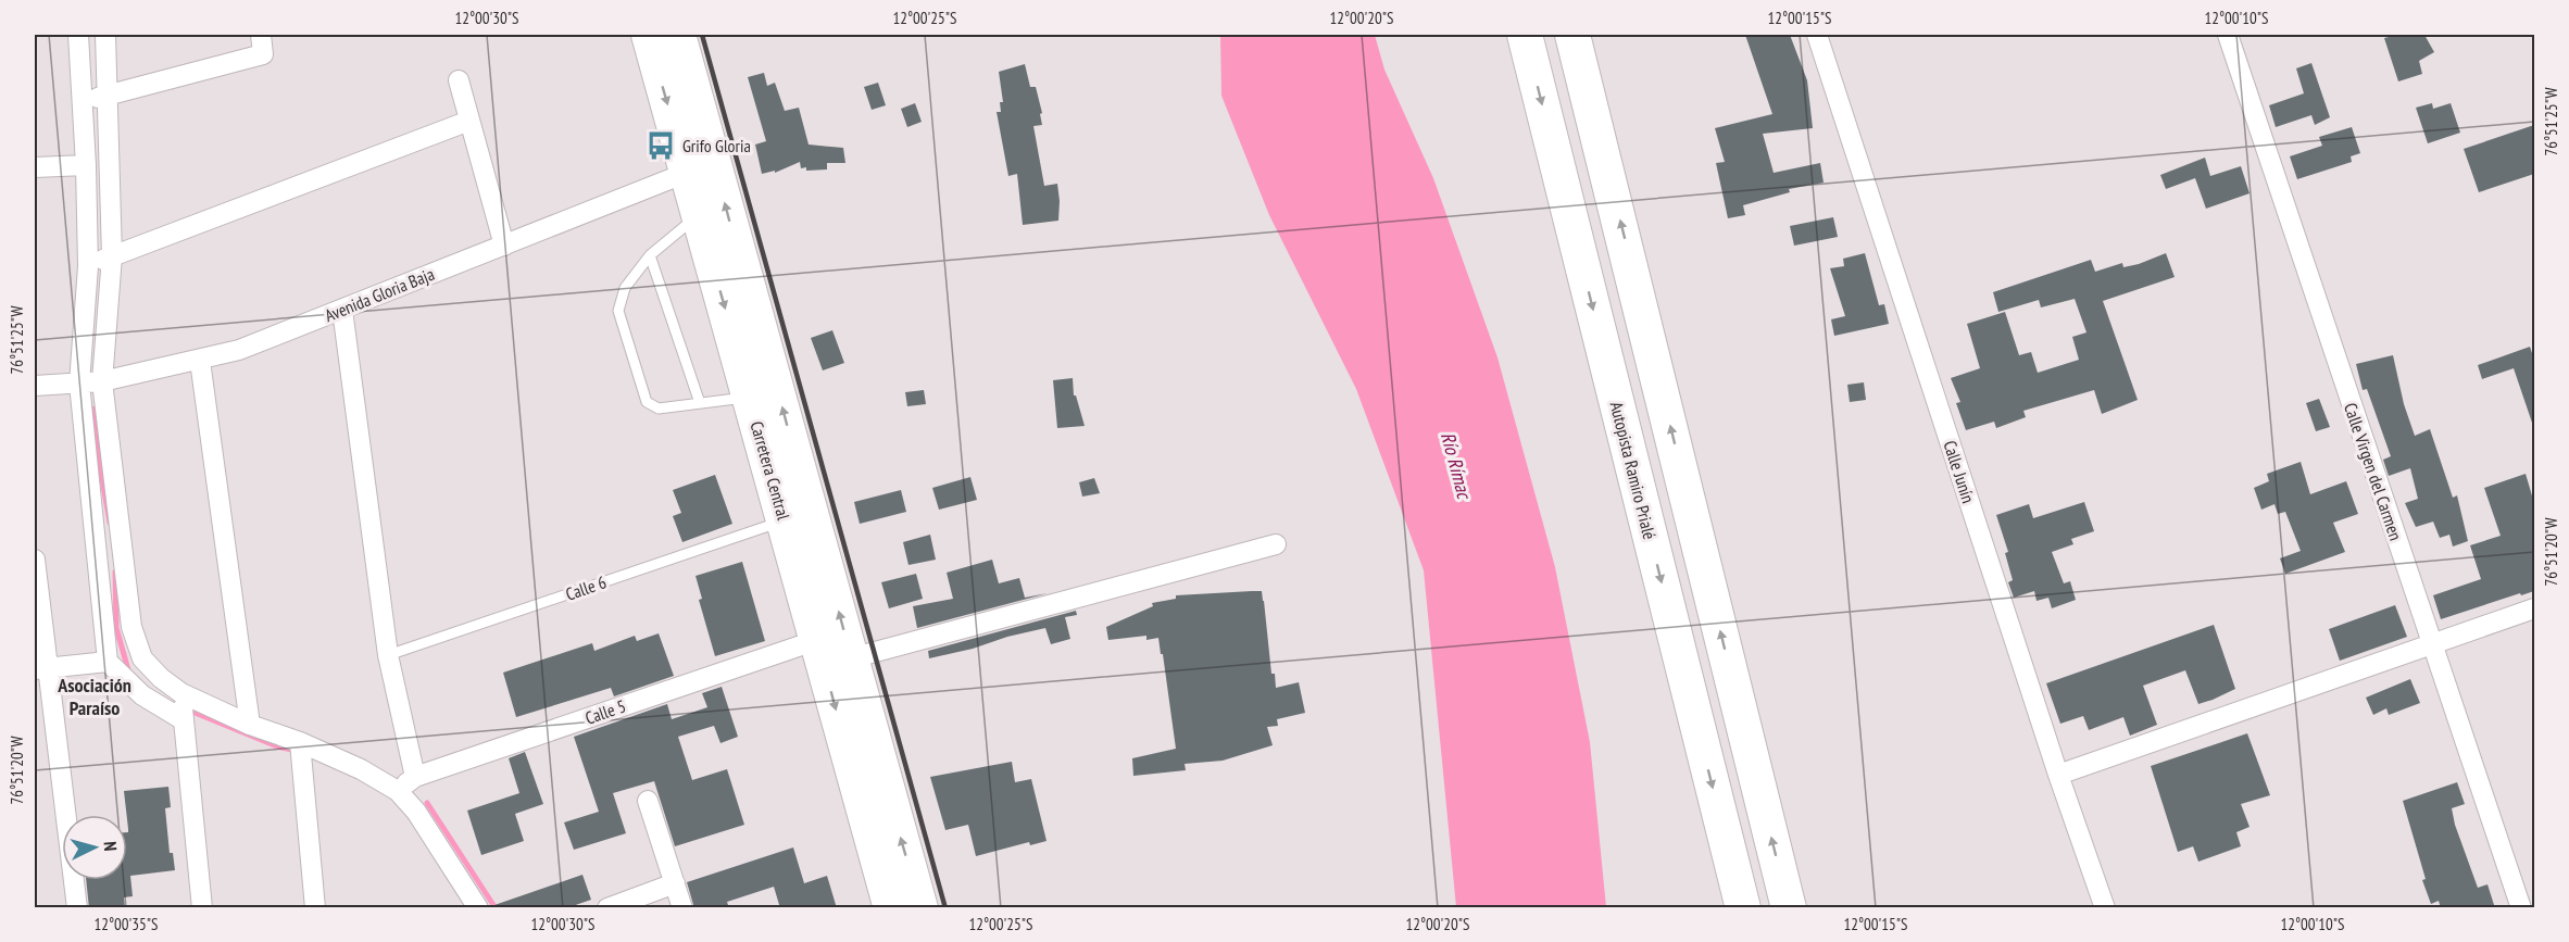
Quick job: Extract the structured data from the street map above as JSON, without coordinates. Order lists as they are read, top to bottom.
{
  "streets": {
    "highway": ["Carretera Central", "Autopista Ramiro Prialé"],
    "street": [
      "Avenida Gloria Baja",
      "Calle Junín",
      "Calle Virgen del Carmen",
      "Calle 5"
    ],
    "lane": ["Calle 6"]
  },
  "crossings": [
    ["Avenida Gloria Baja", "Carretera Central"],
    ["Carretera Central", "Calle 6"],
    ["Carretera Central", "Calle 5"]
  ],
  "districts": ["Asociación Paraíso"],
  "water": ["Río Rímac"],
  "places": {
    "bus stop": ["Grifo Gloria"]
  },
  "north": "right",
  "coordinates": [
    "12°00'30\"S",
    "12°00'25\"S",
    "12°00'20\"S",
    "12°00'15\"S",
    "12°00'10\"S",
    "76°51'25\"W",
    "76°51'20\"W",
    "12°00'35\"S"
  ]
}
